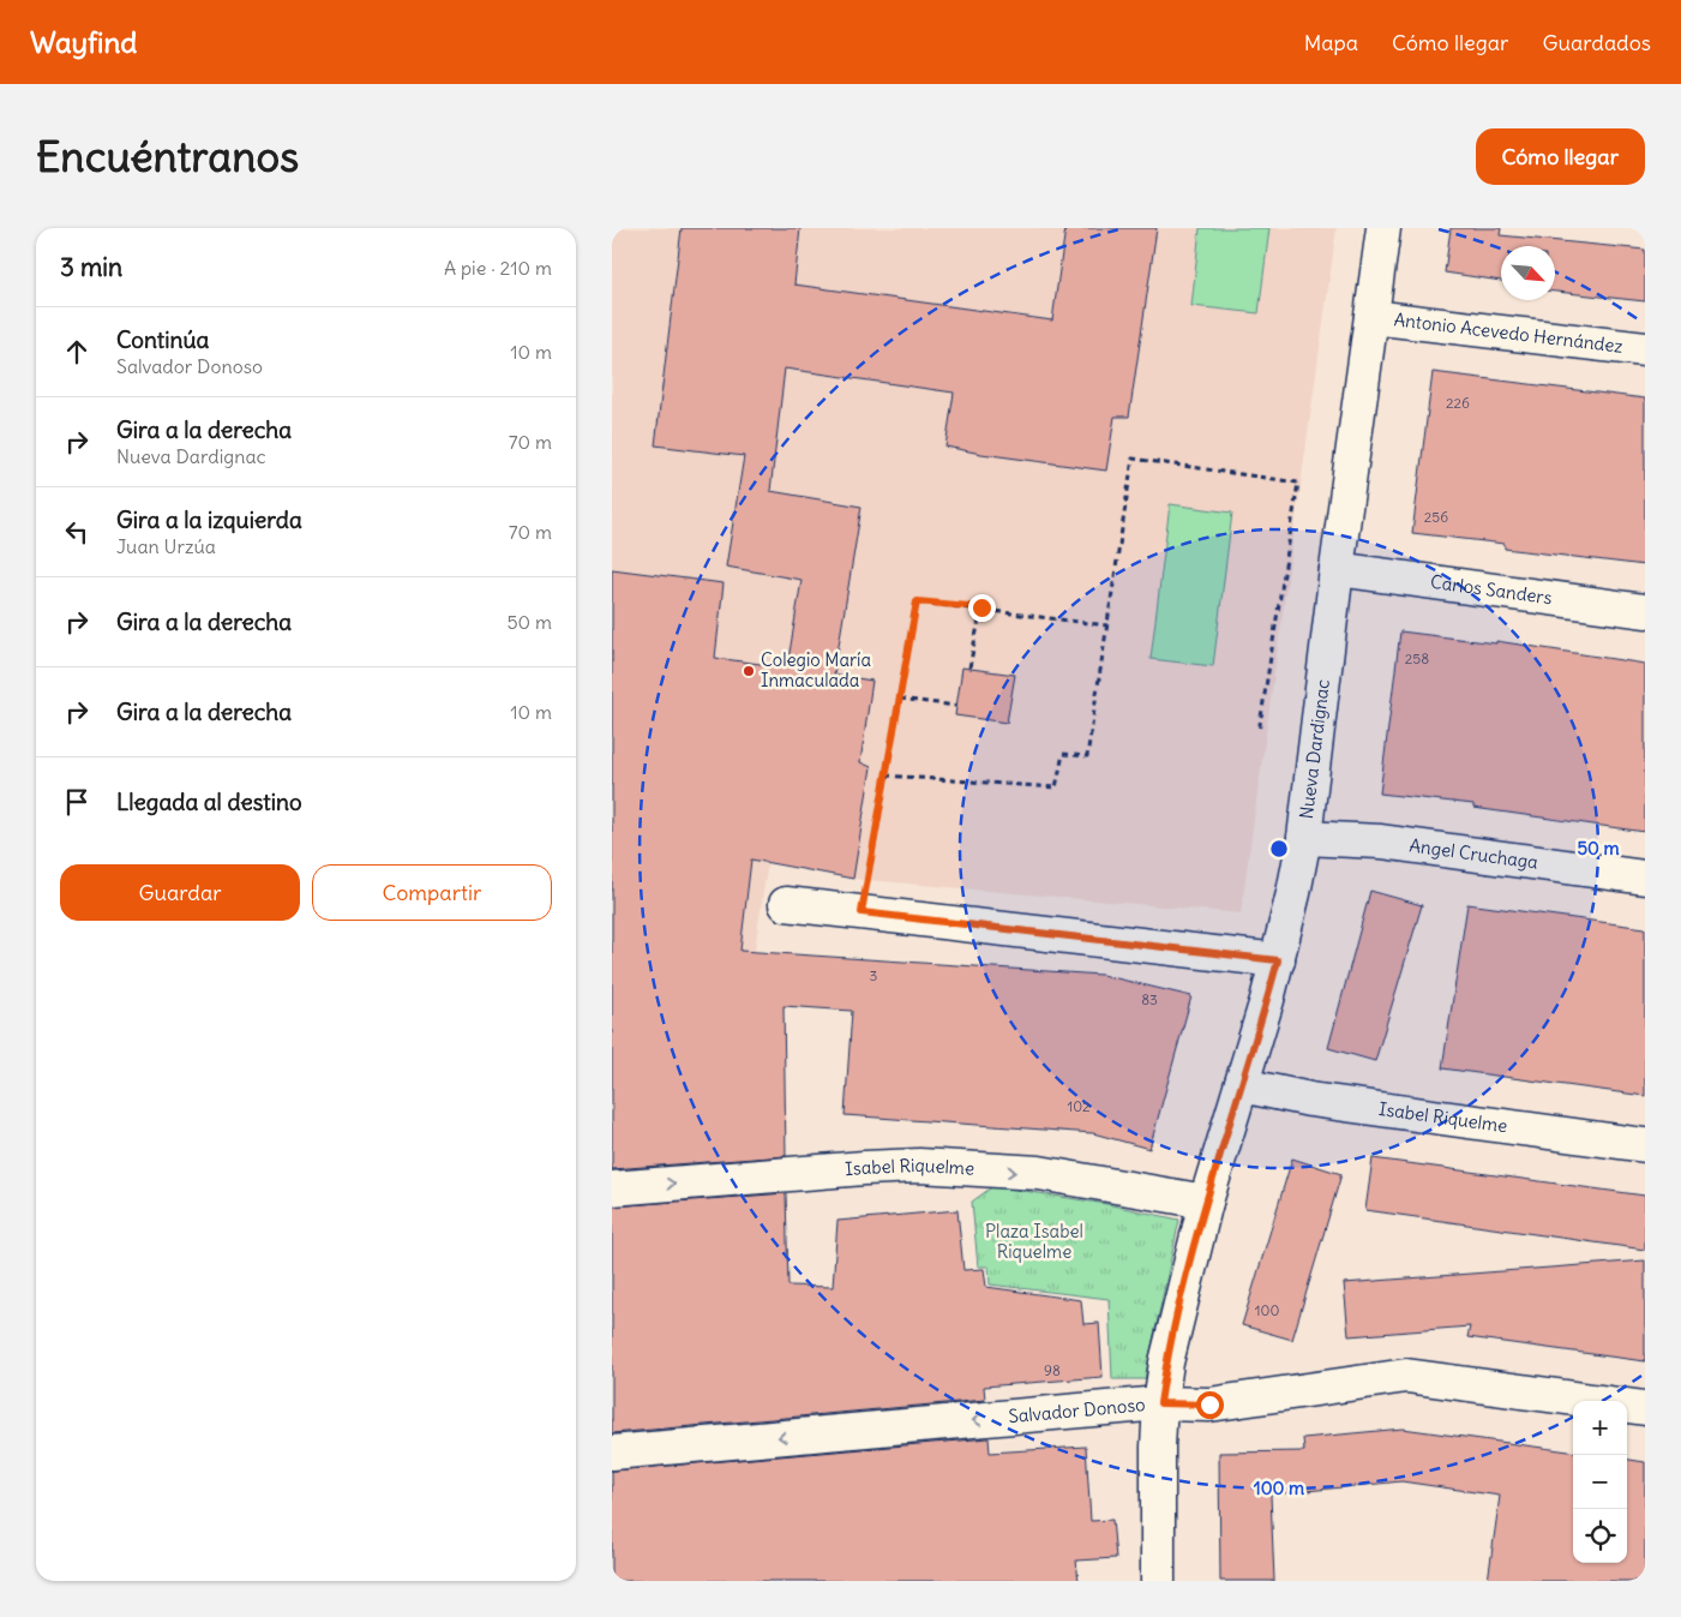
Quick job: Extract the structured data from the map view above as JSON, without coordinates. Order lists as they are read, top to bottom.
{
  "streets": {
    "street": [
      "Antonio Acevedo Hernández",
      "Carlos Sanders",
      "Nueva Dardignac",
      "Angel Cruchaga",
      "Isabel Riquelme",
      "Salvador Donoso"
    ]
  },
  "crossings": [
    ["Antonio Acevedo Hernández", "Nueva Dardignac"],
    ["Carlos Sanders", "Nueva Dardignac"],
    ["Nueva Dardignac", "Angel Cruchaga"],
    ["Nueva Dardignac", "Isabel Riquelme"],
    ["Nueva Dardignac", "Salvador Donoso"]
  ],
  "one_way": ["Salvador Donoso"],
  "parks": ["Plaza Isabel Riquelme"],
  "places": ["Colegio María Inmaculada"],
  "house_numbers": [
    "226",
    "256",
    "258",
    "3",
    "83",
    "102",
    "100",
    "98"
  ],
  "north": "bottom right",
  "page": {
    "header": "Wayfind",
    "nav": ["Mapa", "Cómo llegar", "Guardados"],
    "buttons": [
      "Cómo llegar",
      ["Guardar", "Compartir"]
    ],
    "title": "Encuéntranos",
    "heading": ["3 min", "A pie · 210 m"],
    "list": [
      ["Continúa", "Salvador Donoso", "10 m"],
      ["Gira a la derecha", "Nueva Dardignac", "70 m"],
      ["Gira a la izquierda", "Juan Urzúa", "70 m"],
      ["Gira a la derecha", "50 m"],
      ["Gira a la derecha", "10 m"],
      "Llegada al destino"
    ],
    "map_buttons": ["+", "−"]
  },
  "rings": ["50 m", "100 m"]
}
